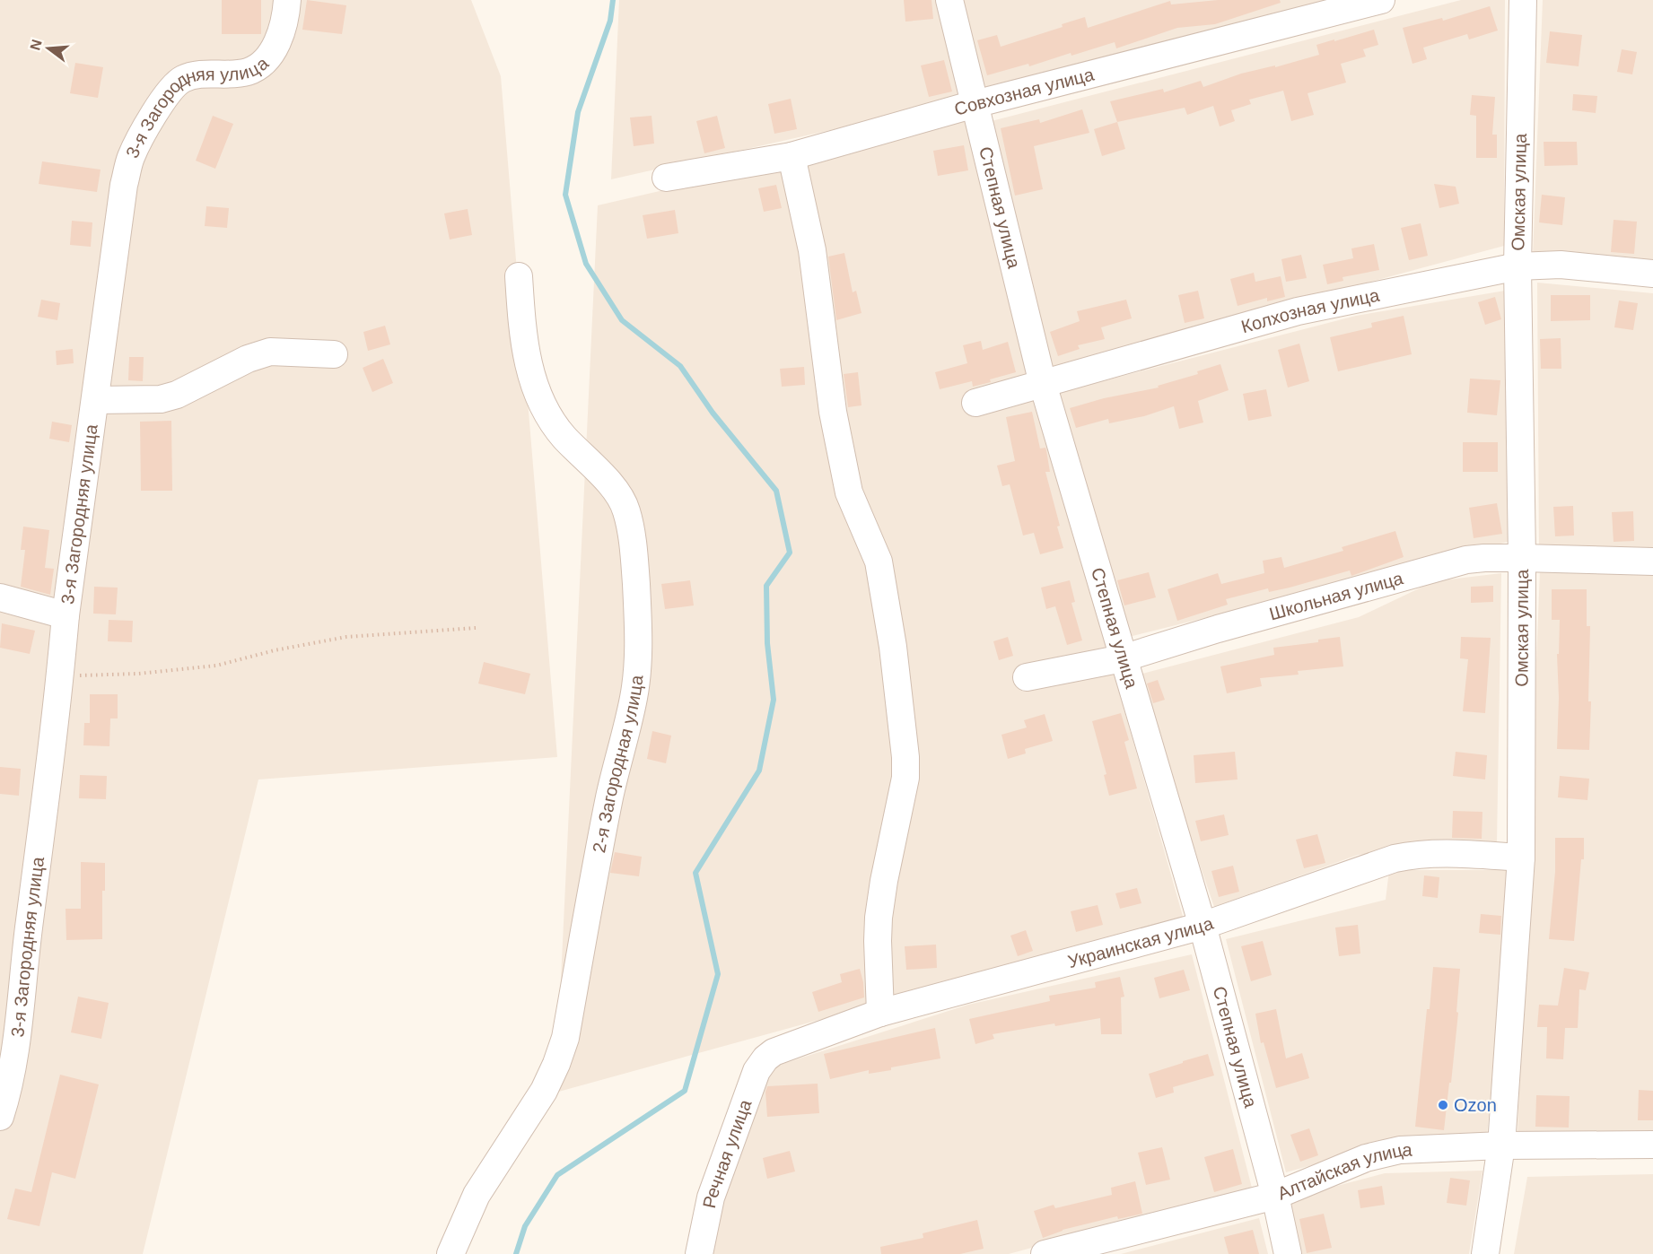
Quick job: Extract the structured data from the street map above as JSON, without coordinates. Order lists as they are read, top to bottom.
{
  "streets": {
    "street": [
      "Совхозная улица",
      "3-я Загородняя улица",
      "Омская улица",
      "Степная улица",
      "Колхозная улица",
      "Школьная улица",
      "2-я Загородная улица",
      "Украинская улица",
      "Речная улица",
      "Алтайская улица"
    ]
  },
  "crossings": [
    ["Совхозная улица", "Степная улица"],
    ["Омская улица", "Колхозная улица"],
    ["Омская улица", "Школьная улица"],
    ["Омская улица", "Украинская улица"],
    ["Омская улица", "Алтайская улица"],
    ["Степная улица", "Колхозная улица"],
    ["Степная улица", "Школьная улица"],
    ["Степная улица", "Украинская улица"],
    ["Степная улица", "Алтайская улица"],
    ["Украинская улица", "Речная улица"]
  ],
  "places": ["Ozon"],
  "north": "left"
}
